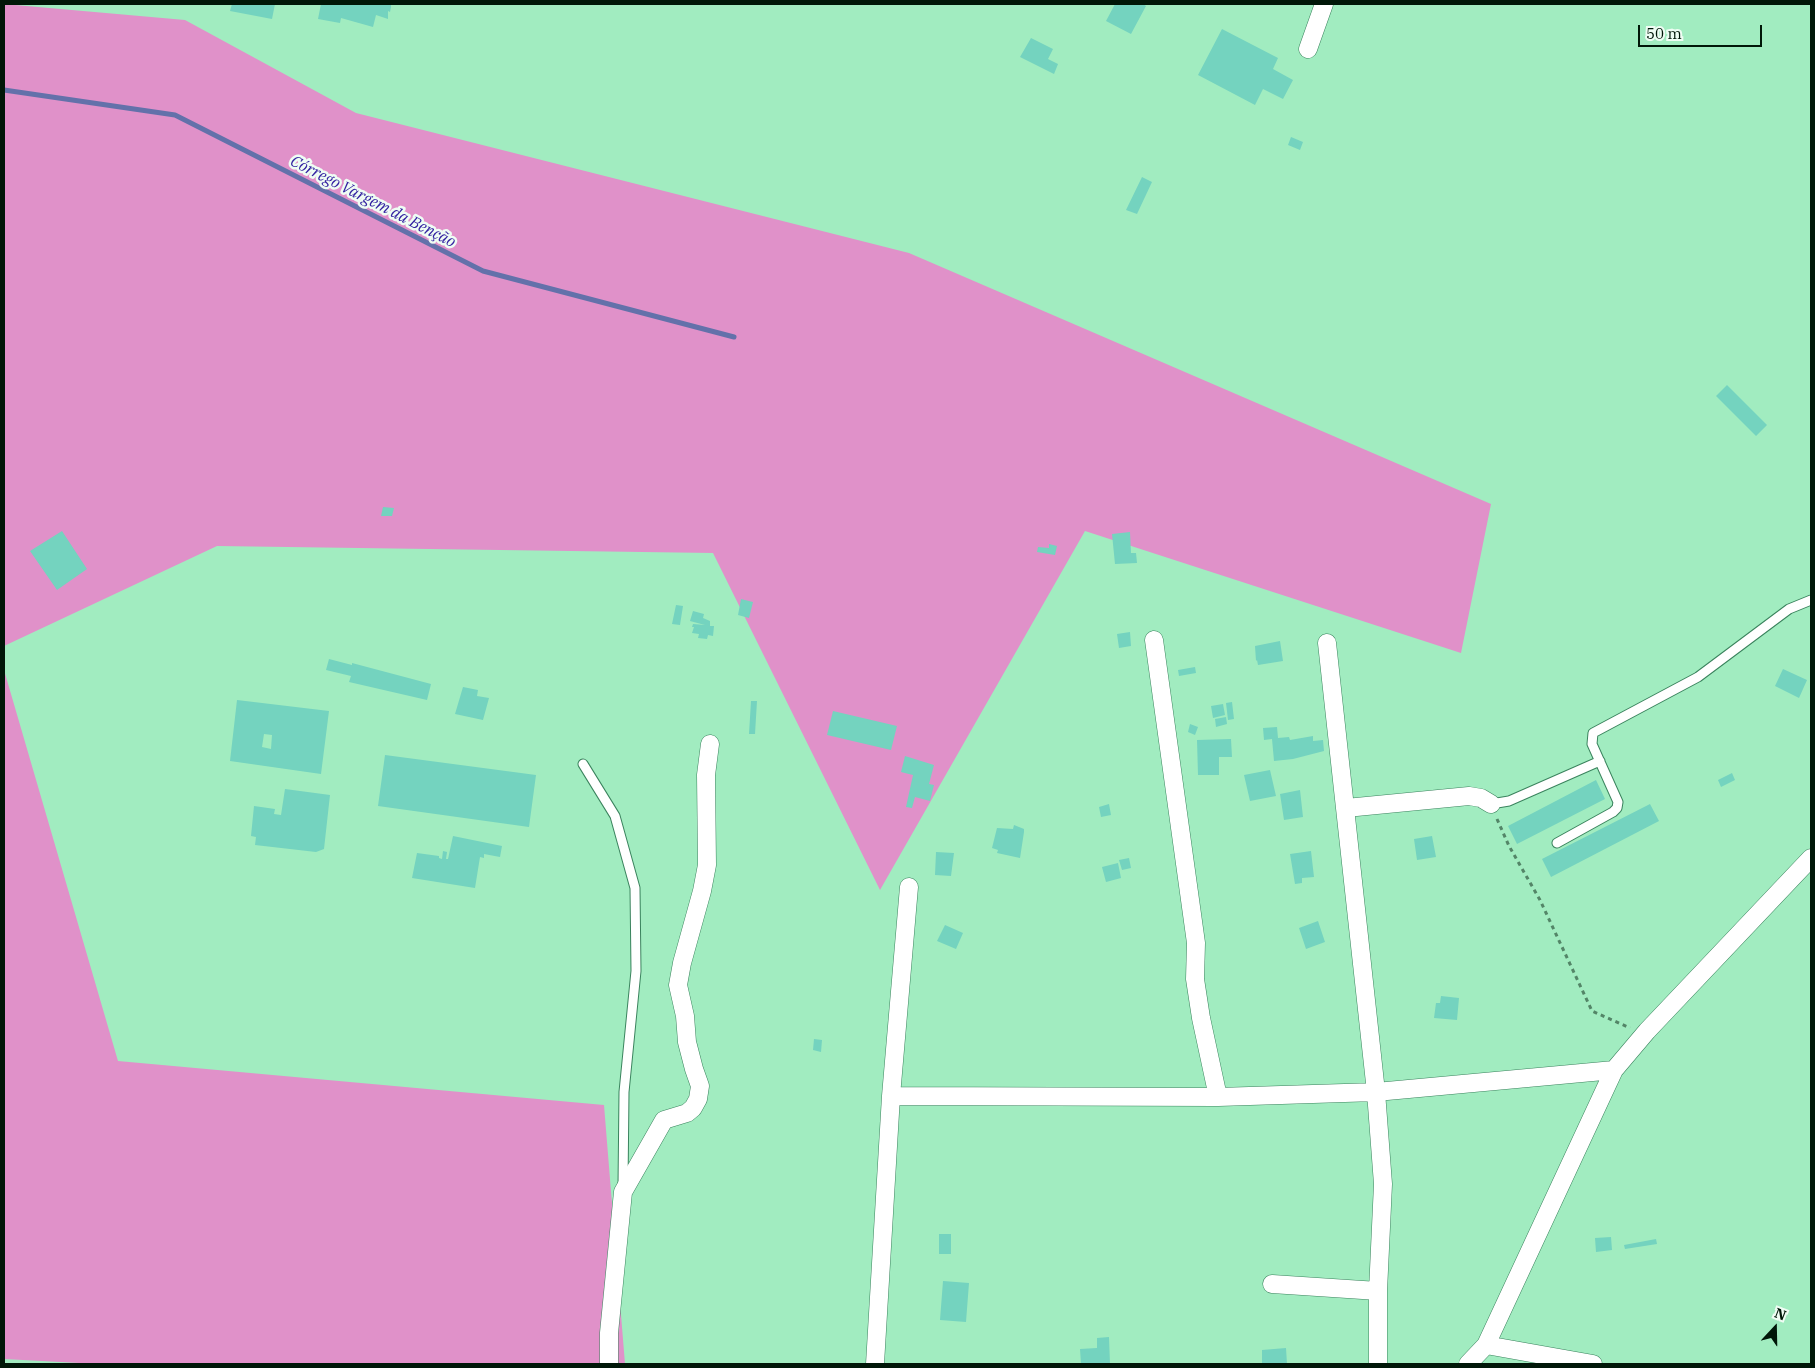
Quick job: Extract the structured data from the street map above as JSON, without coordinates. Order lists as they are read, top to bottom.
{
  "water": ["Córrego Vargem da Benção"],
  "scale_bar": "50 m",
  "north": "top"
}
